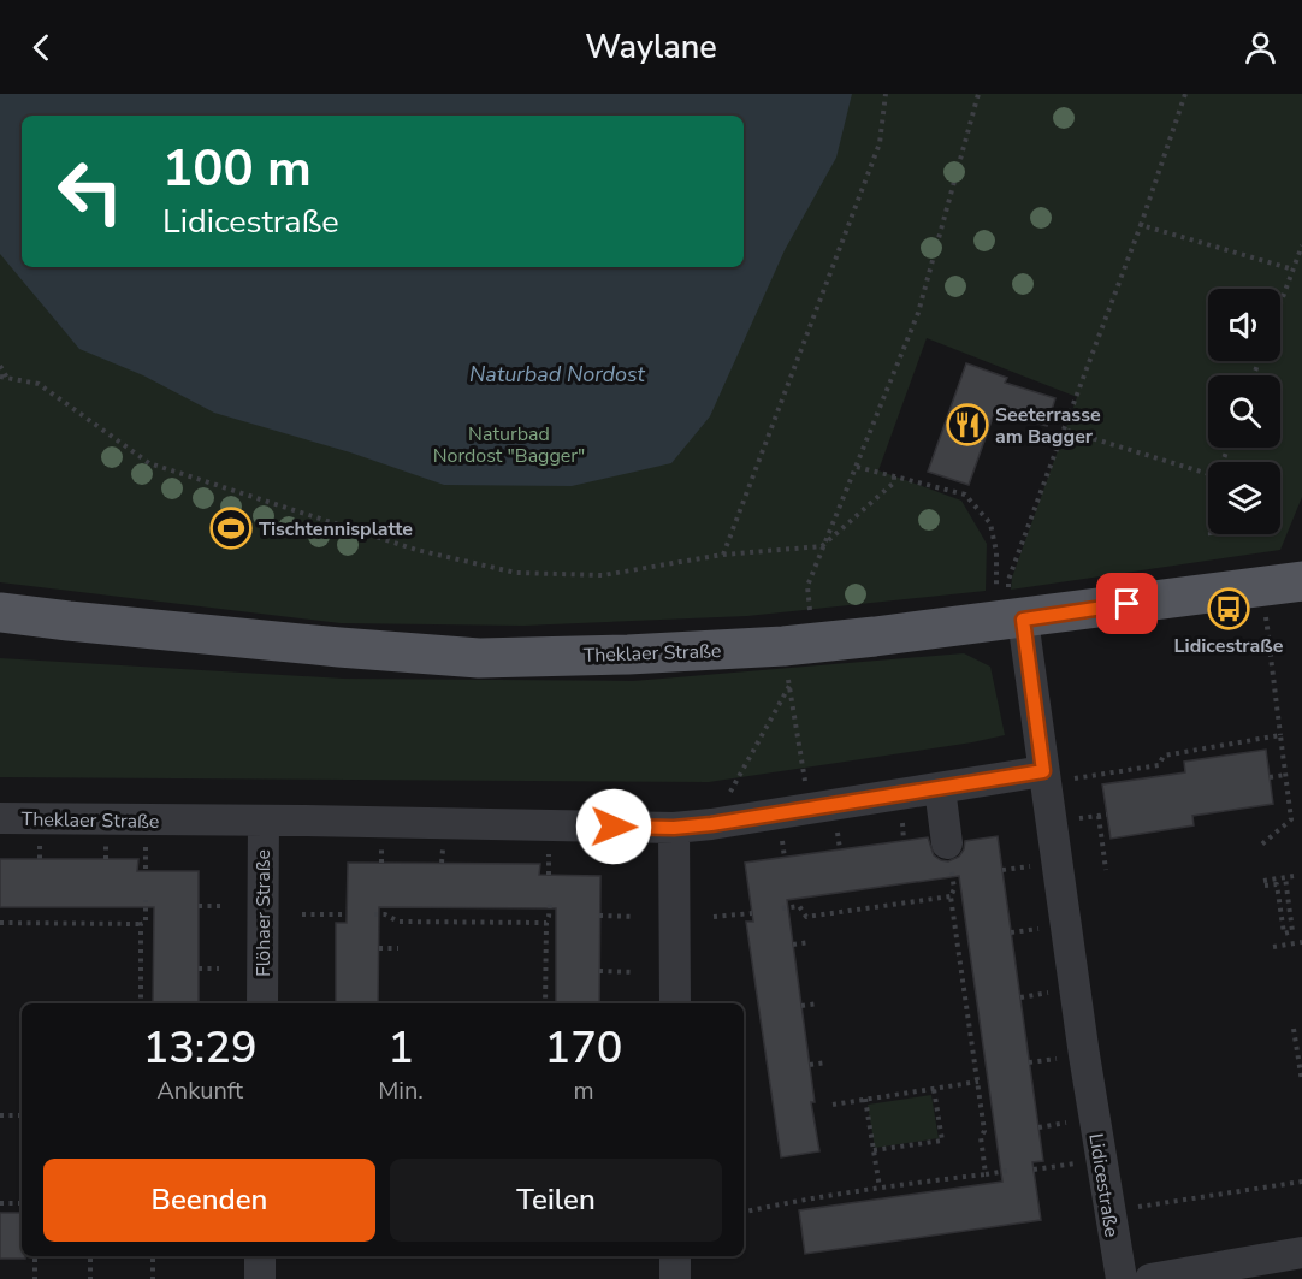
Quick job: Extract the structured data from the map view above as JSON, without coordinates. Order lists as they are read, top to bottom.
{
  "streets": {
    "main road": ["Theklaer Straße"],
    "street": ["Flöhaer Straße", "Lidicestraße"]
  },
  "crossings": [
    ["Theklaer Straße", "Flöhaer Straße"],
    ["Theklaer Straße", "Lidicestraße"]
  ],
  "water": ["Naturbad Nordost"],
  "parks": ["Naturbad Nordost \"Bagger\""],
  "places": {
    "restaurant": ["Seeterrasse am Bagger"],
    "sports": ["Tischtennisplatte"],
    "bus stop": ["Lidicestraße"]
  },
  "page": {
    "header": "Waylane",
    "turn": ["100 m", "Lidicestraße"],
    "eta": [
      "13:29",
      "Ankunft",
      "1",
      "Min.",
      "170",
      "m"
    ],
    "buttons": ["Beenden", "Teilen"]
  }
}
